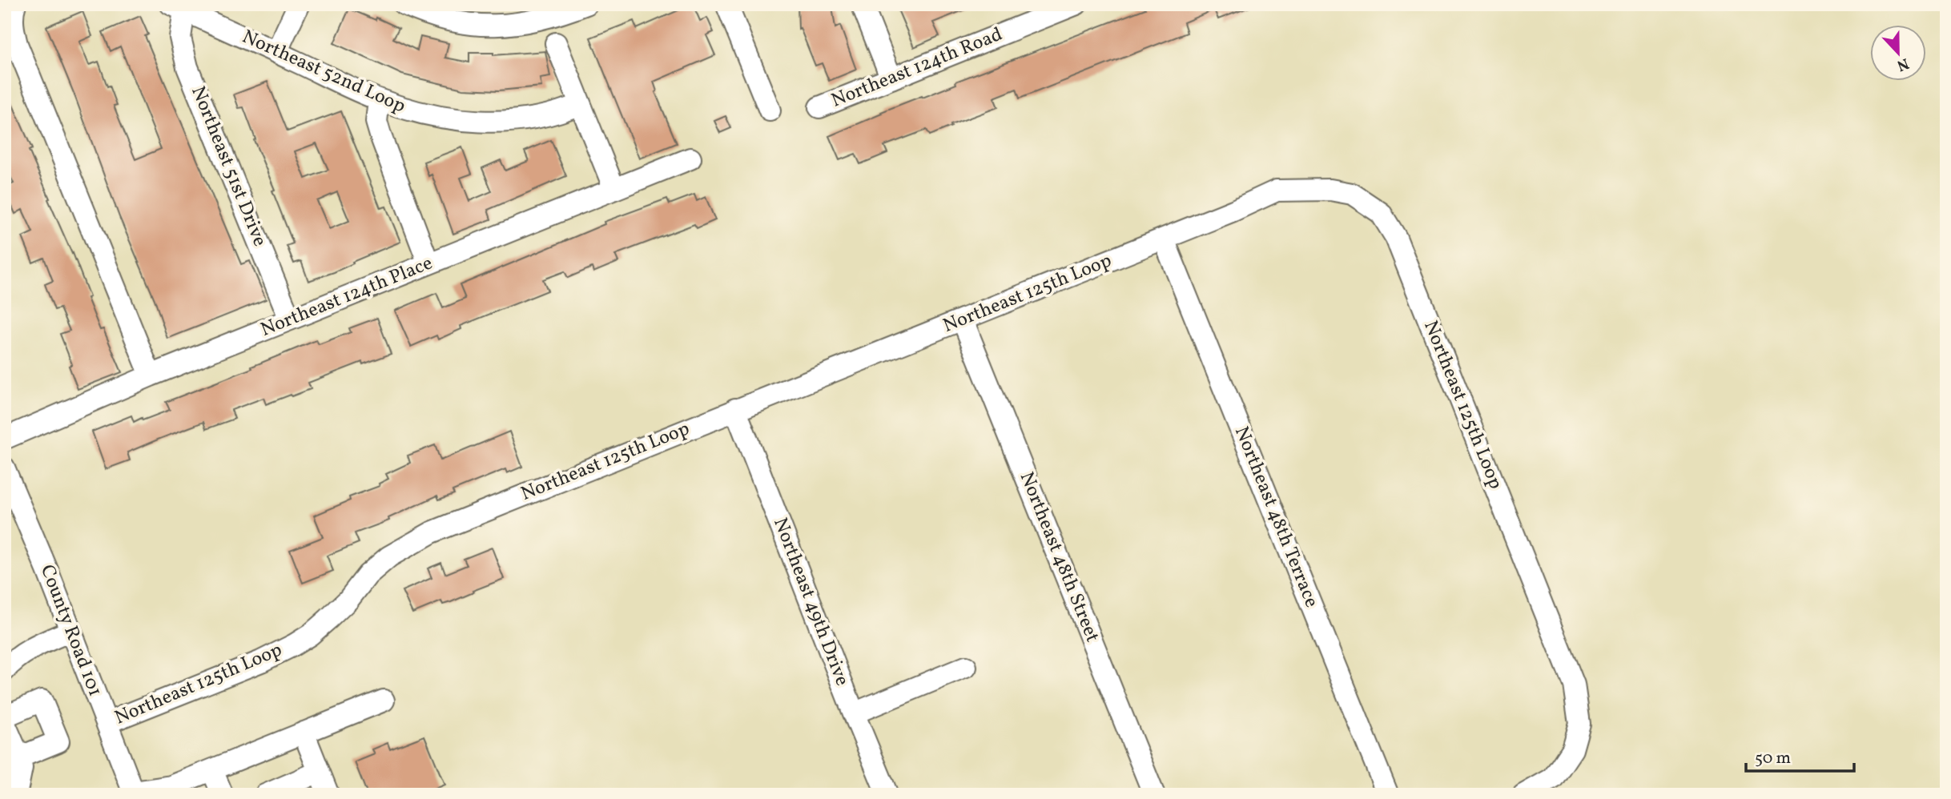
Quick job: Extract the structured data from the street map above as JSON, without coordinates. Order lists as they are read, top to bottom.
{
  "streets": {
    "street": [
      "Northeast 124th Road",
      "Northeast 52nd Loop",
      "Northeast 51st Drive",
      "Northeast 125th Loop",
      "Northeast 124th Place",
      "Northeast 48th Terrace",
      "Northeast 48th Street",
      "Northeast 49th Drive",
      "County Road 101"
    ]
  },
  "crossings": [
    ["Northeast 52nd Loop", "Northeast 51st Drive"],
    ["Northeast 51st Drive", "Northeast 124th Place"],
    ["Northeast 125th Loop", "Northeast 48th Terrace"],
    ["Northeast 125th Loop", "Northeast 48th Street"],
    ["Northeast 125th Loop", "Northeast 49th Drive"],
    ["Northeast 125th Loop", "County Road 101"]
  ],
  "scale_bar": "50 m",
  "north": "bottom"
}
